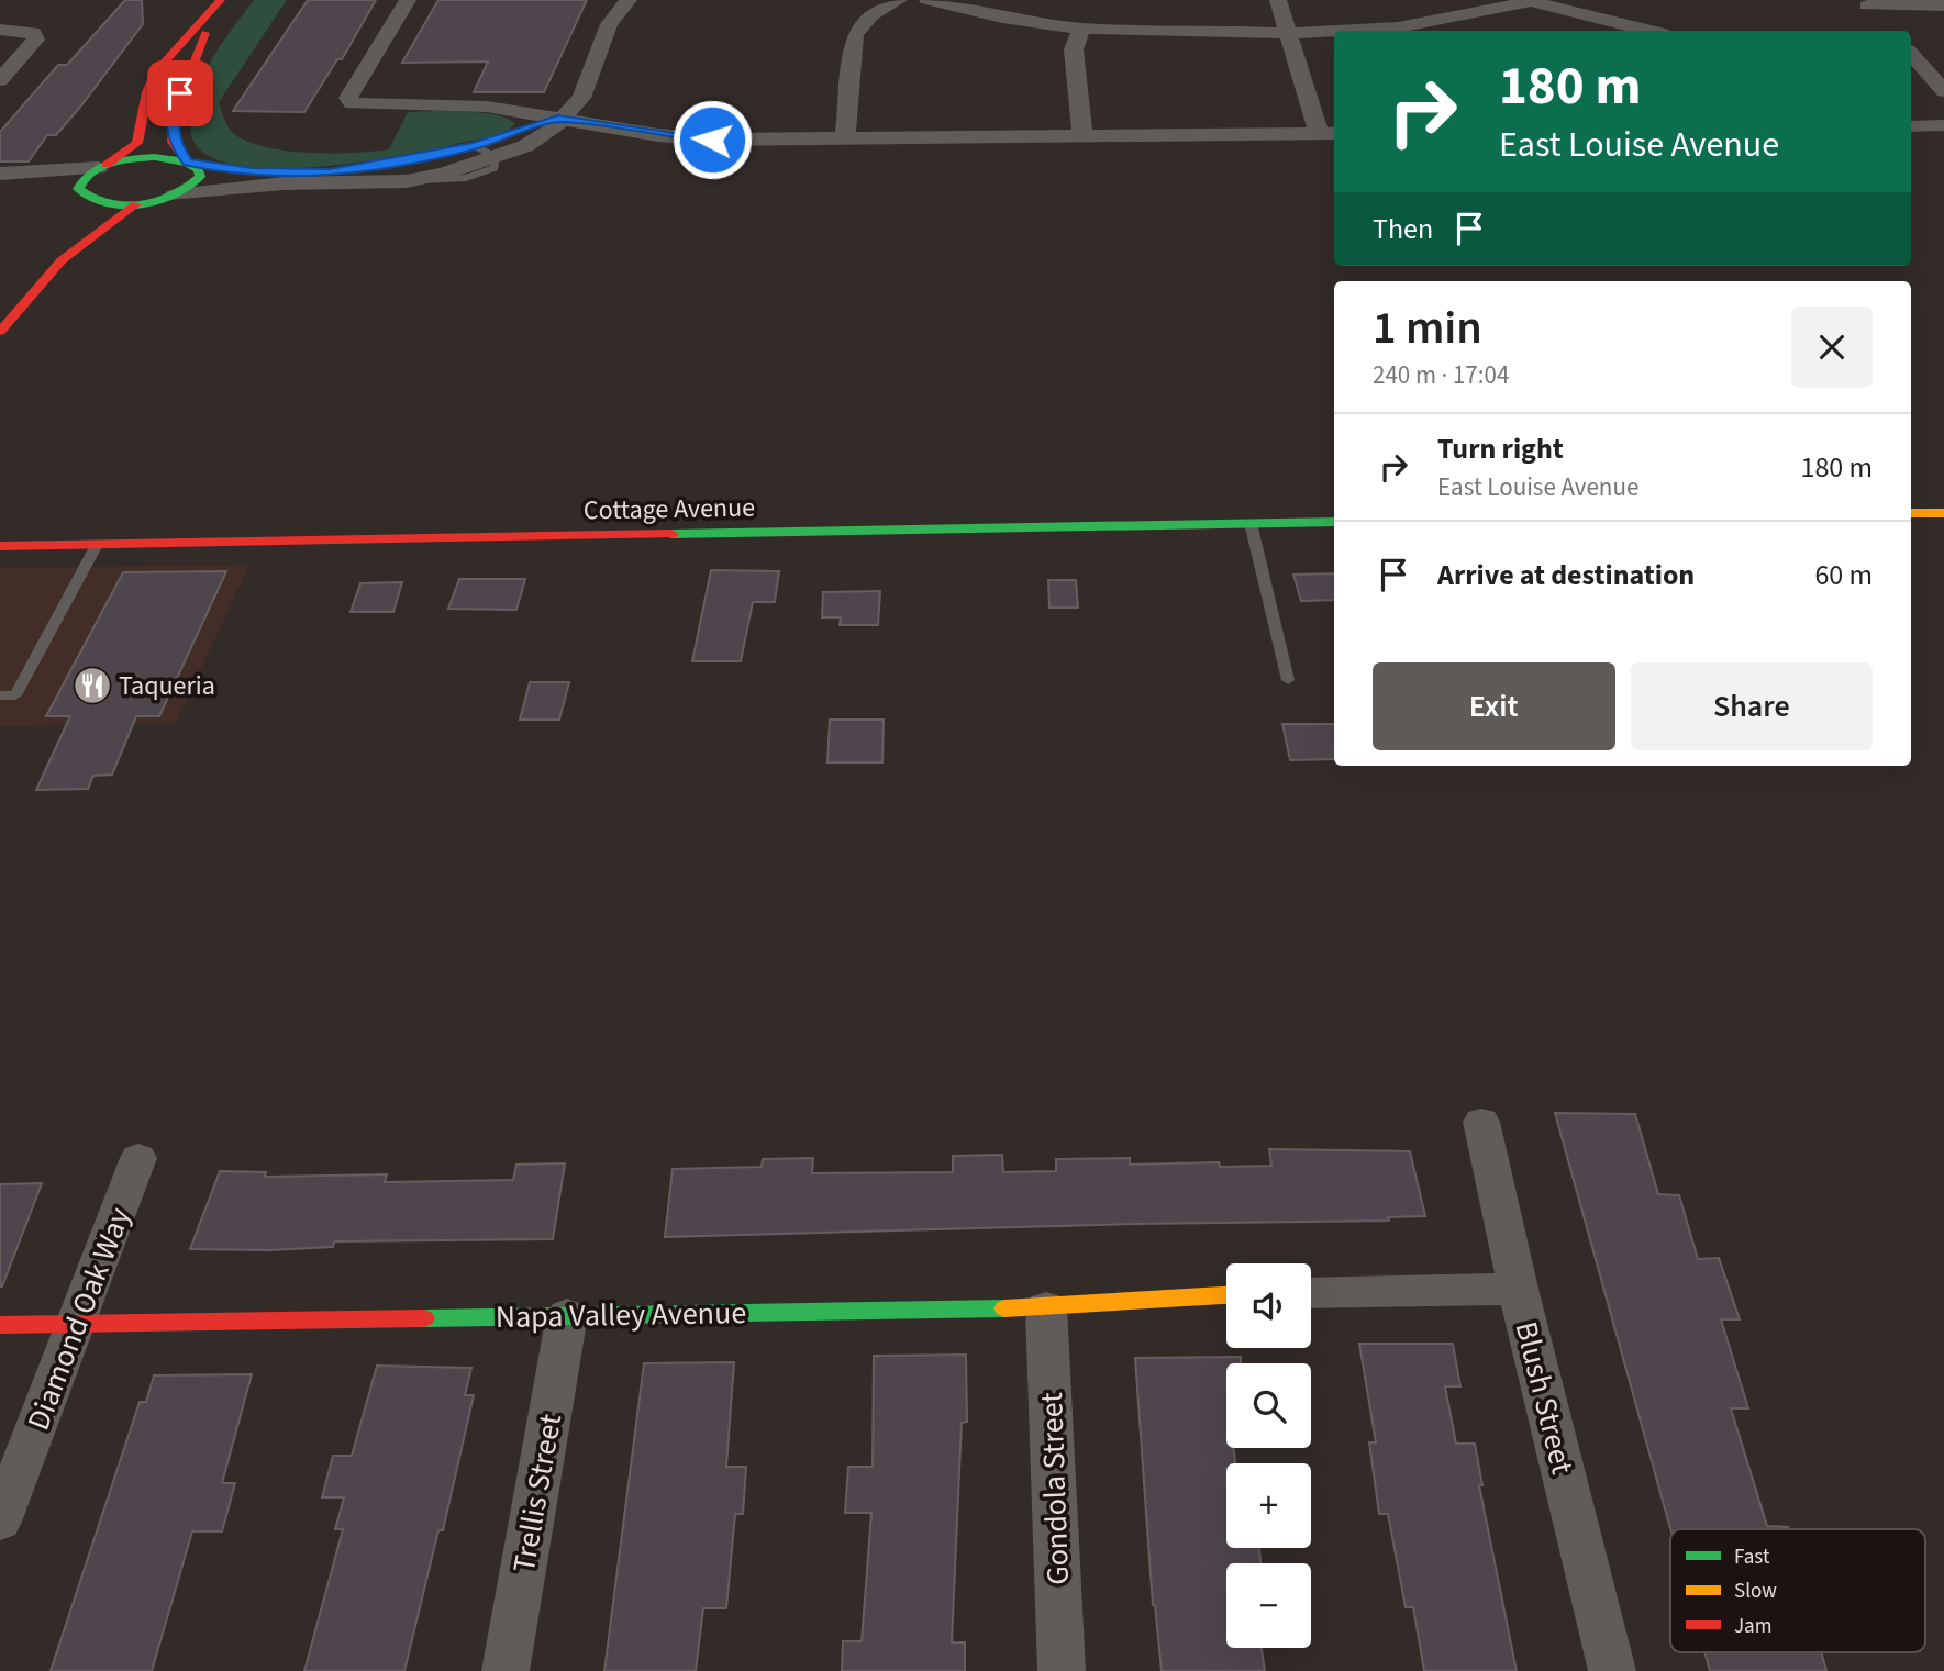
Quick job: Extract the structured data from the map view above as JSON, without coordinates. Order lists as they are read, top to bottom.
{
  "streets": {
    "street": [
      "Cottage Avenue",
      "Napa Valley Avenue",
      "Diamond Oak Way",
      "Blush Street",
      "Gondola Street",
      "Trellis Street"
    ]
  },
  "crossings": [
    ["Napa Valley Avenue", "Diamond Oak Way"],
    ["Napa Valley Avenue", "Gondola Street"],
    ["Napa Valley Avenue", "Trellis Street"]
  ],
  "places": {
    "restaurant": ["Taqueria"]
  },
  "legend": ["Fast", "Slow", "Jam"],
  "page": {
    "turn": ["180 m", "East Louise Avenue"],
    "then": "Then",
    "heading": ["1 min", "240 m · 17:04"],
    "list": [
      {
        "name": "Turn right",
        "note": "East Louise Avenue",
        "value": "180 m"
      },
      {
        "name": "Arrive at destination",
        "value": "60 m"
      }
    ],
    "buttons": ["Exit", "Share"],
    "map_buttons": ["+", "−"]
  }
}
